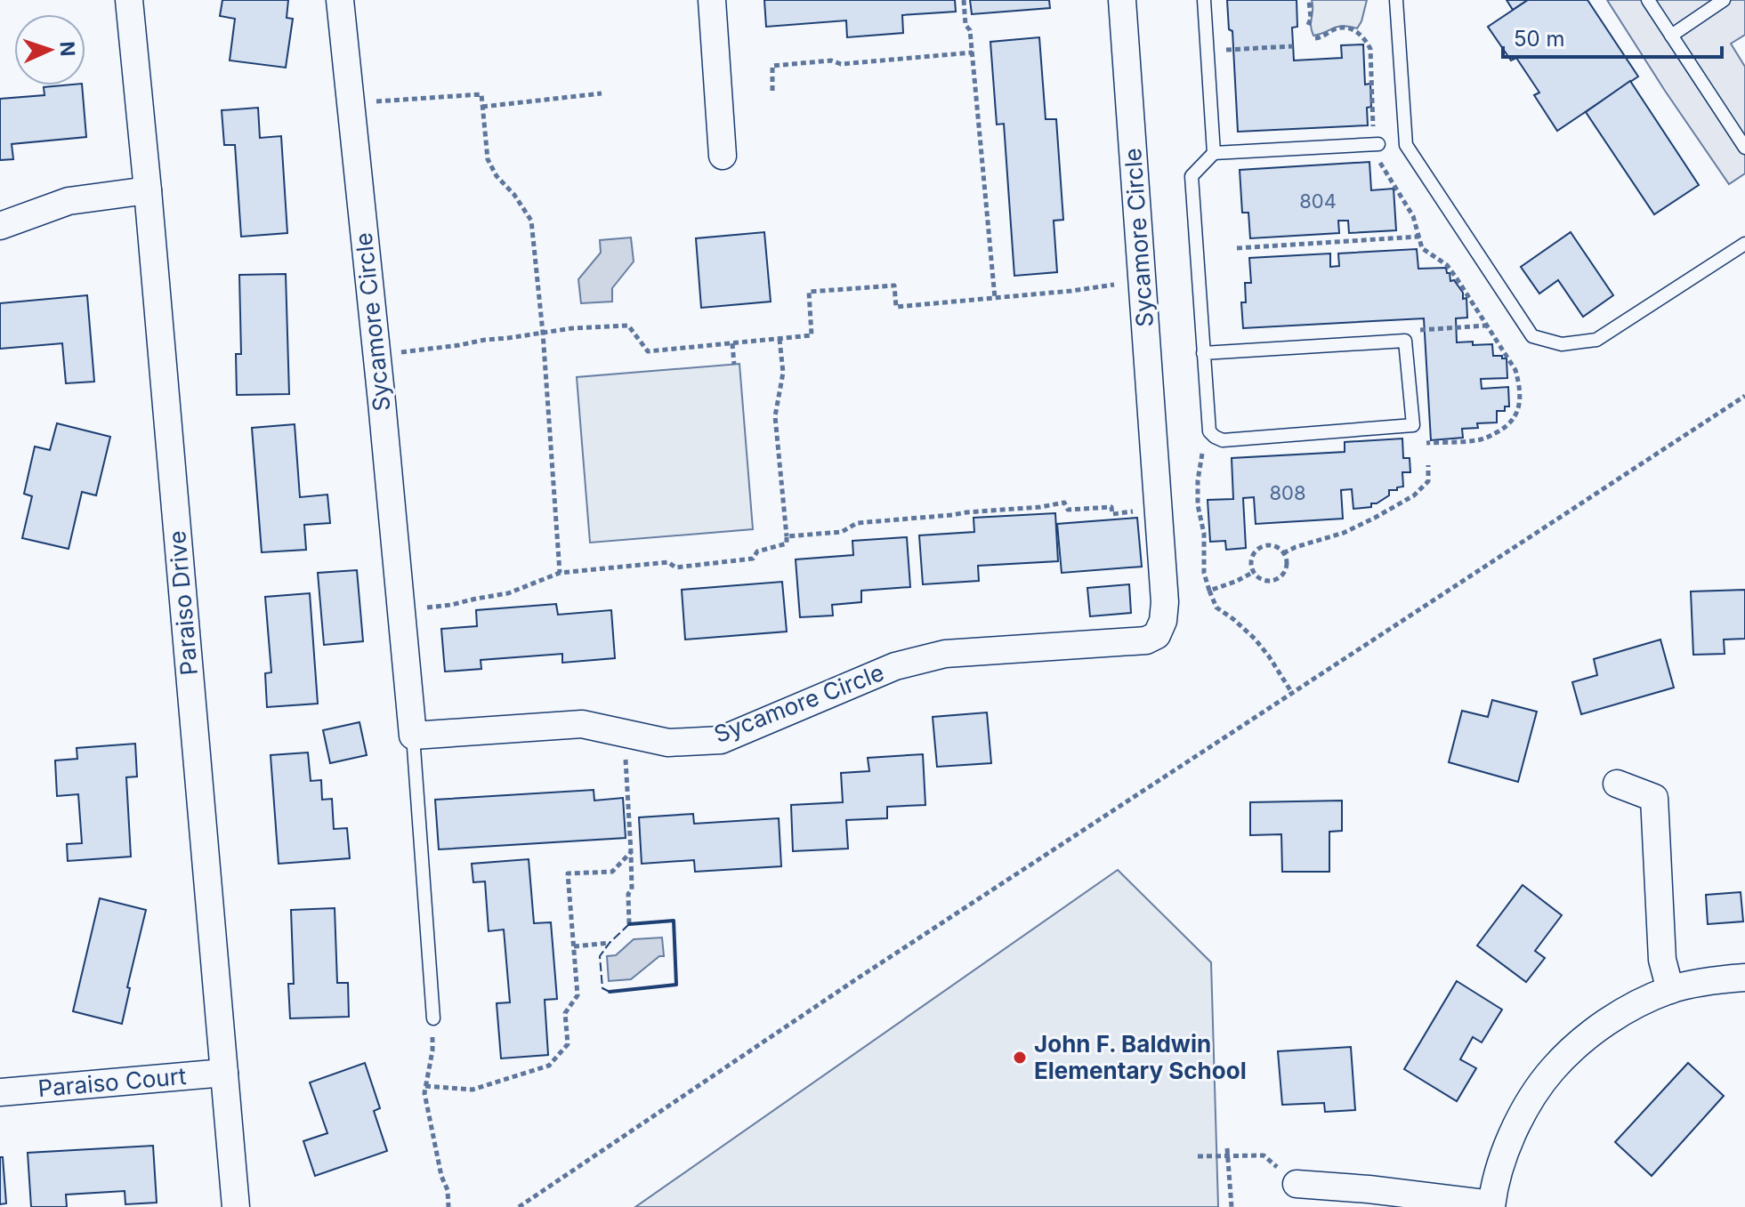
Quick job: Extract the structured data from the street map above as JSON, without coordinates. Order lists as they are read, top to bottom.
{
  "streets": {
    "street": ["Sycamore Circle", "Paraiso Drive", "Paraiso Court"]
  },
  "crossings": [
    ["Paraiso Drive", "Paraiso Court"]
  ],
  "places": ["John F. Baldwin Elementary School"],
  "house_numbers": ["804", "808"],
  "scale_bar": "50 m",
  "north": "right"
}
